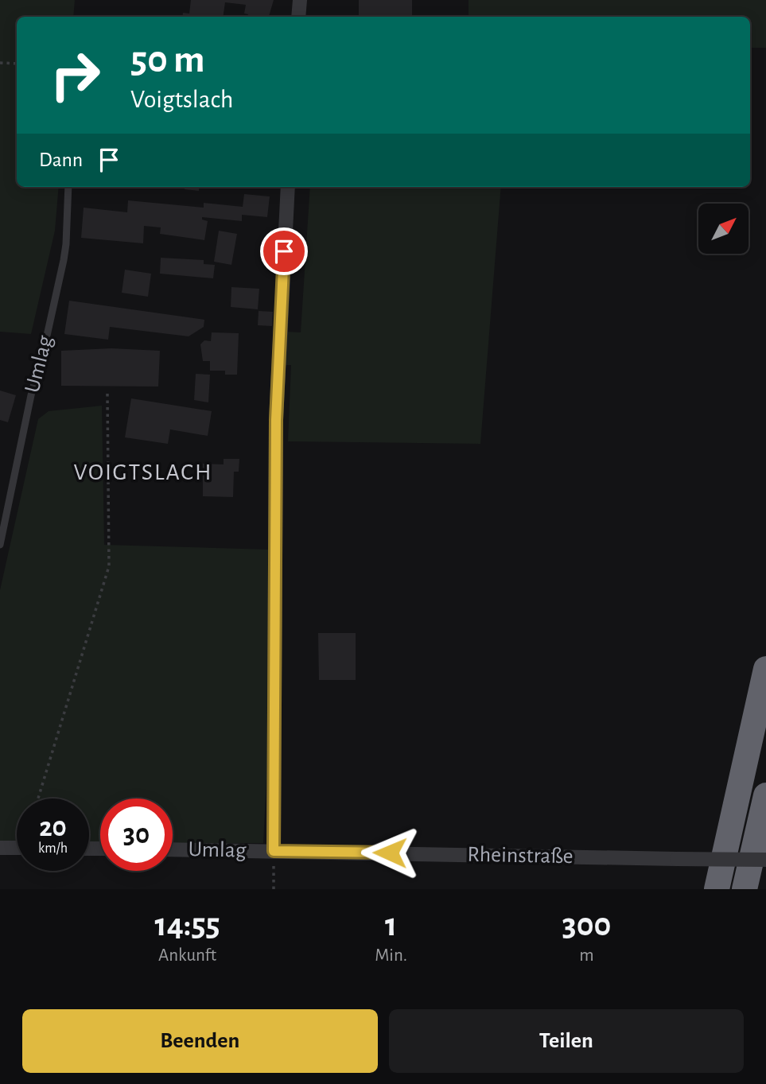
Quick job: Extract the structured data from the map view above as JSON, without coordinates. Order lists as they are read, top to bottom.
{
  "streets": {
    "street": ["Umlag", "Rheinstraße"]
  },
  "crossings": [
    ["Umlag", "Rheinstraße"]
  ],
  "districts": ["VOIGTSLACH"],
  "north": "top right",
  "page": {
    "turn": ["50 m", "Voigtslach"],
    "then": "Dann",
    "speed": "20 km/h",
    "limit": "30",
    "eta": [
      "14:55",
      "Ankunft",
      "1",
      "Min.",
      "300",
      "m"
    ],
    "buttons": ["Beenden", "Teilen"]
  }
}
